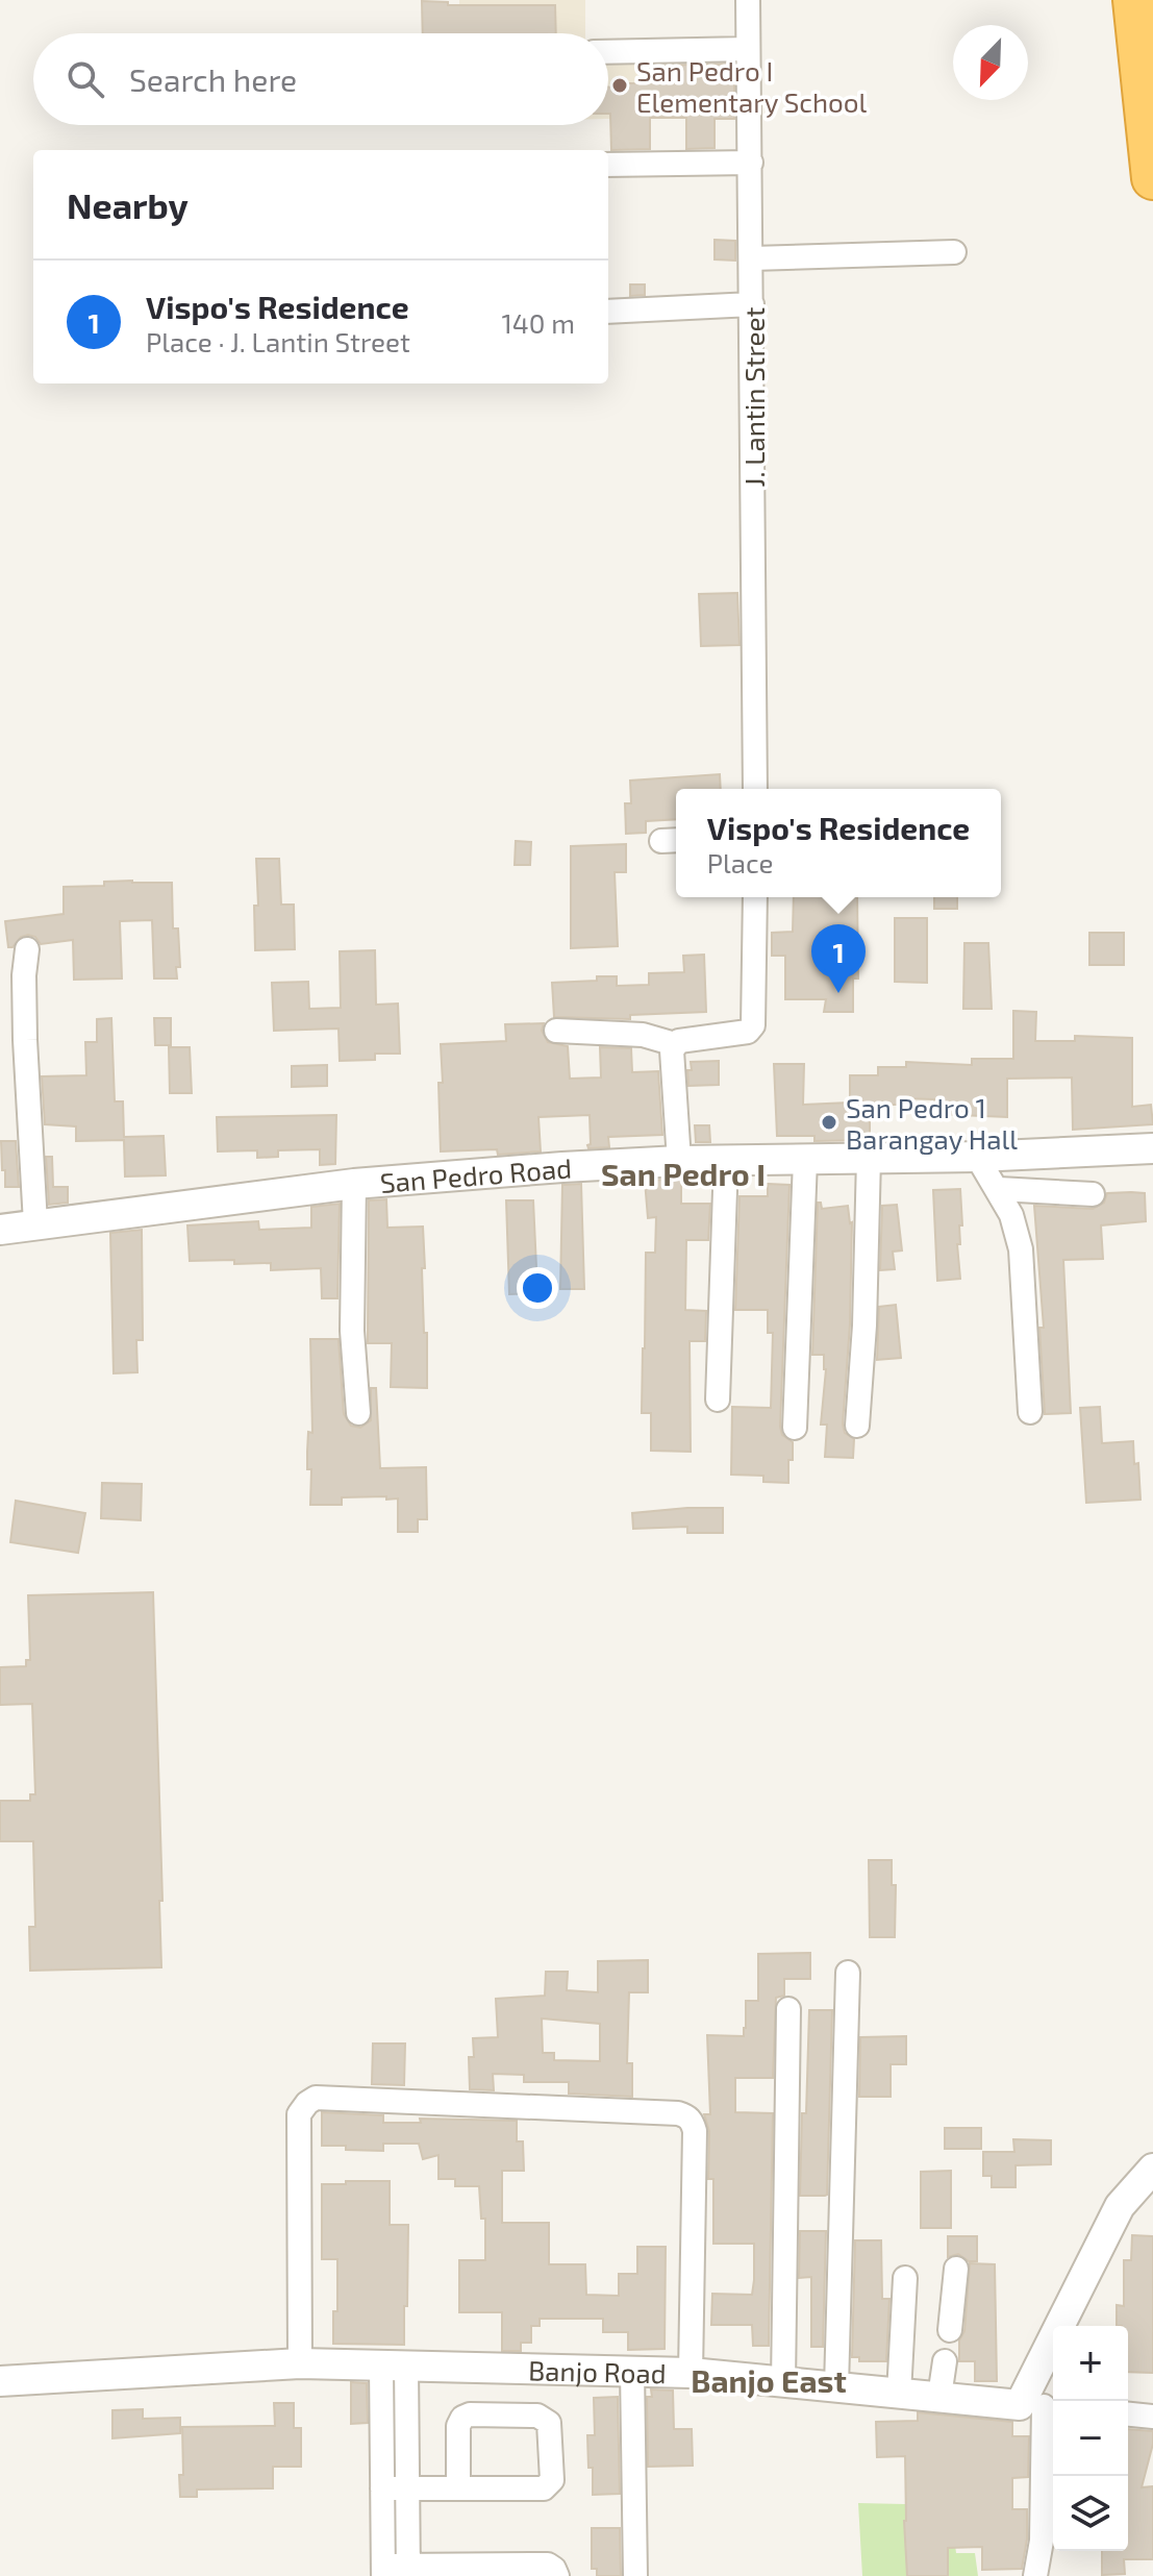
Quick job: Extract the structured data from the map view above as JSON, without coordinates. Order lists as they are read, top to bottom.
{
  "streets": {
    "street": ["J. Lantin Street", "San Pedro Road", "Banjo Road"]
  },
  "districts": ["San Pedro I", "Banjo East"],
  "places": ["San Pedro I Elementary School", "San Pedro 1 Barangay Hall"],
  "north": "bottom left",
  "page": {
    "search": "Search here",
    "heading": "Nearby",
    "list": [
      {
        "mark": "1",
        "name": "Vispo's Residence",
        "note": "Place · J. Lantin Street",
        "value": "140 m"
      }
    ],
    "popup": ["Vispo's Residence", "Place"],
    "pins": "1",
    "map_buttons": ["+", "−"]
  }
}
